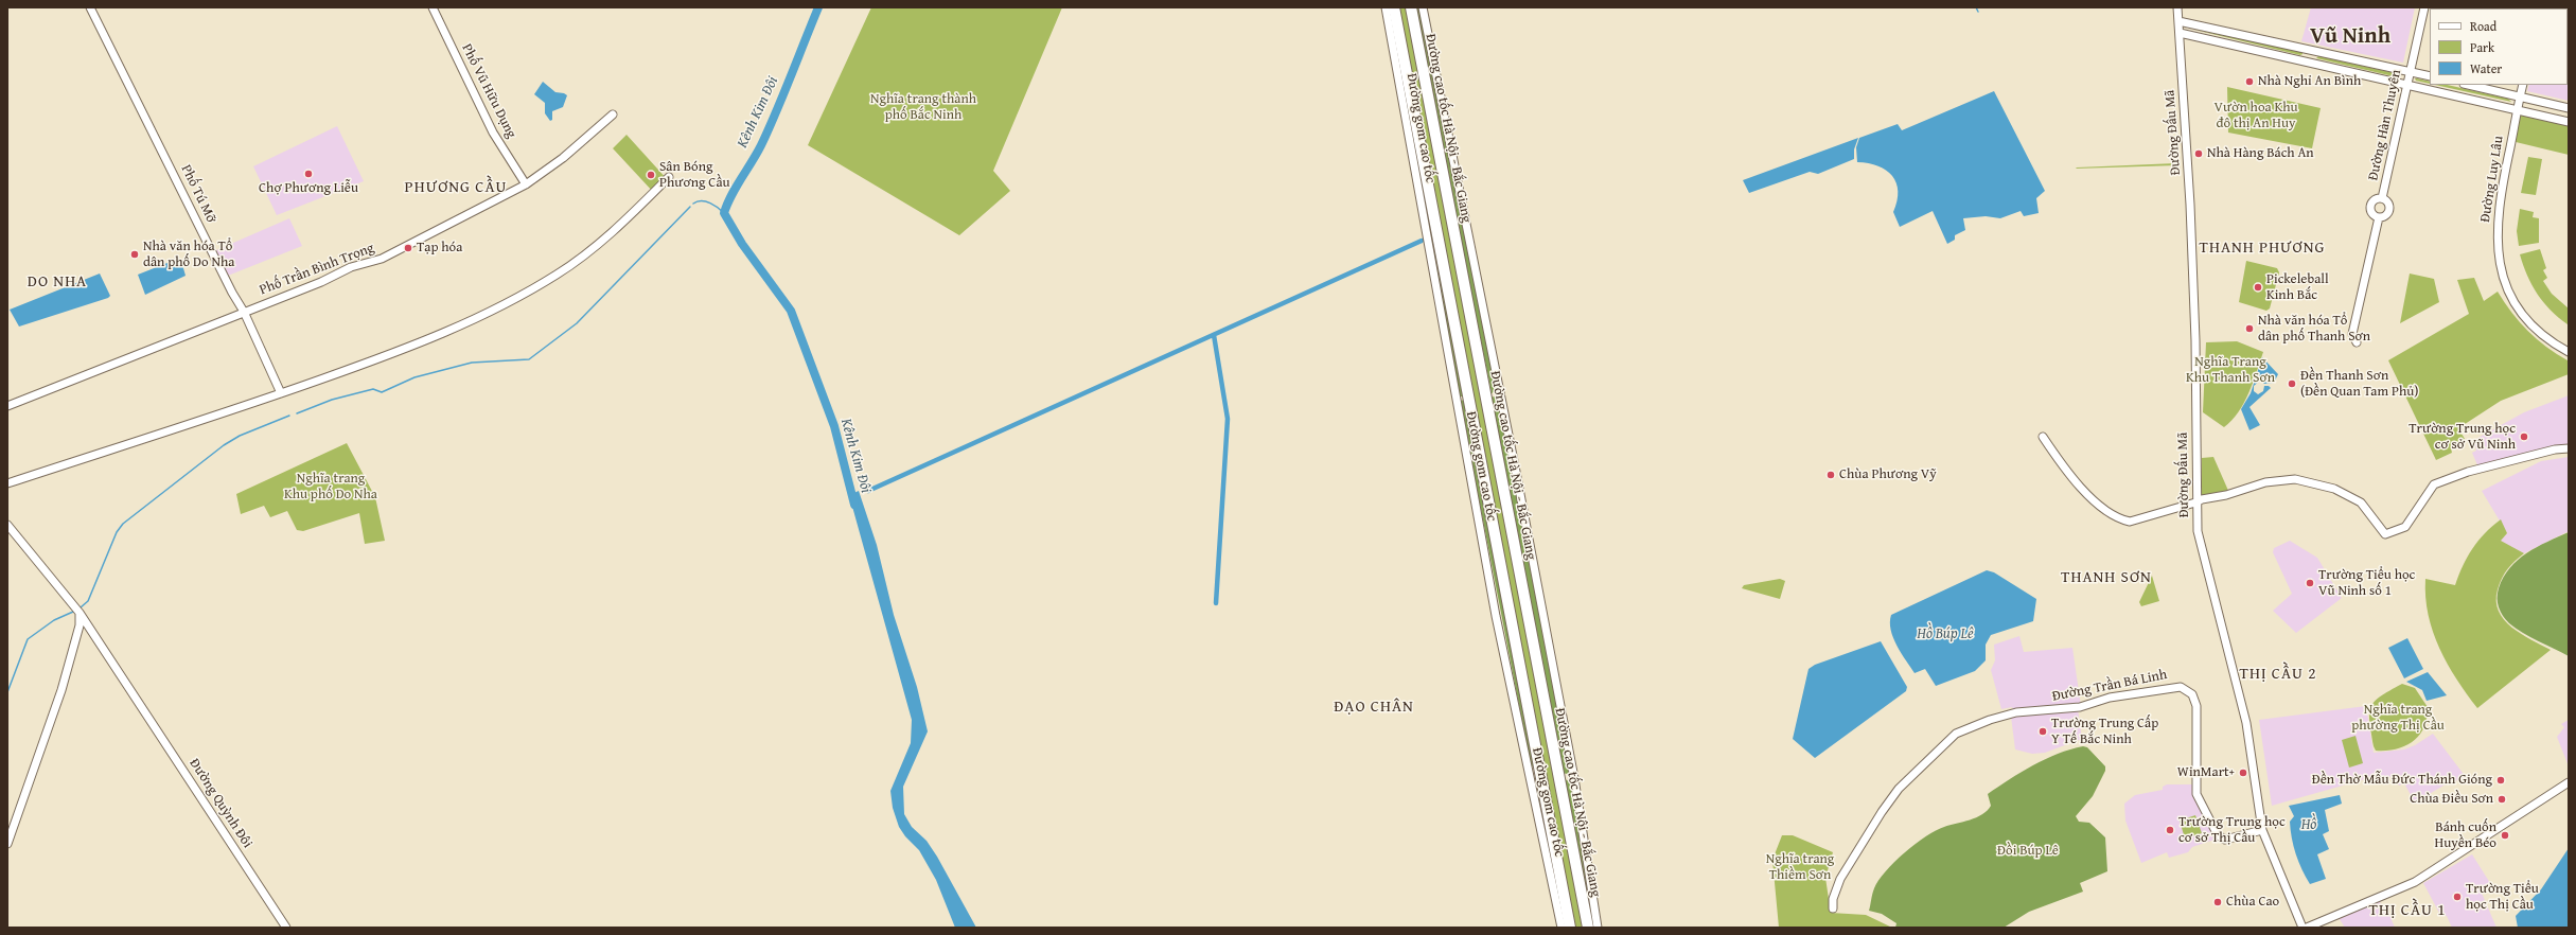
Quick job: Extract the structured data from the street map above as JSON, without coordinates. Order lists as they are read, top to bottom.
{
  "streets": {
    "highway": ["Đường cao tốc Hà Nội - Bắc Giang"],
    "main road": [
      "Phố Vũ Hữu Dụng",
      "Đường Hàn Thuyên",
      "Đường gom cao tốc",
      "Đường Đấu Mã",
      "Đường Luy Lâu",
      "Phố Tú Mỡ",
      "Phố Trần Bình Trọng",
      "Đường Trần Bá Linh",
      "Đường Quỳnh Đôi"
    ]
  },
  "crossings": [
    ["Phố Vũ Hữu Dụng", "Phố Trần Bình Trọng"],
    ["Đường Đấu Mã", "Đường Trần Bá Linh"],
    ["Phố Tú Mỡ", "Phố Trần Bình Trọng"]
  ],
  "districts": [
    "Vũ Ninh",
    "PHƯƠNG CẦU",
    "THANH PHƯƠNG",
    "DO NHA",
    "THANH SƠN",
    "THỊ CẦU 2",
    "ĐẠO CHÂN",
    "THỊ CẦU 1"
  ],
  "water": ["Kênh Kim Đôi", "Hồ Búp Lê", "Hồ"],
  "parks": [
    "Nghĩa trang thành phố Bắc Ninh",
    "Vườn hoa Khu đô thị An Huy",
    "Nghĩa Trang Khu Thanh Sơn",
    "Nghĩa trang Khu phố Do Nha",
    "Nghĩa trang phường Thị Cầu",
    "Đồi Búp Lê",
    "Nghĩa trang Thiềm Sơn"
  ],
  "places": [
    "Nhà Nghỉ An Bình",
    "Nhà Hàng Bách An",
    "Chợ Phương Liễu",
    "Sân Bóng Phương Cầu",
    "Tạp hóa",
    "Nhà văn hóa Tổ dân phố Do Nha",
    "Pickeleball Kinh Bắc",
    "Nhà văn hóa Tổ dân phố Thanh Sơn",
    "Đền Thanh Sơn (Đền Quan Tam Phủ)",
    "Trường Trung học cơ sở Vũ Ninh",
    "Chùa Phương Vỹ",
    "Trường Tiểu học Vũ Ninh số 1",
    "Trường Trung Cấp Y Tế Bắc Ninh",
    "WinMart+",
    "Đền Thờ Mẫu Đức Thánh Gióng",
    "Chùa Điều Sơn",
    "Trường Trung học cơ sở Thị Cầu",
    "Bánh cuốn Huyền Béo",
    "Trường Tiểu học Thị Cầu",
    "Chùa Cao"
  ],
  "legend": ["Road", "Park", "Water"]
}
